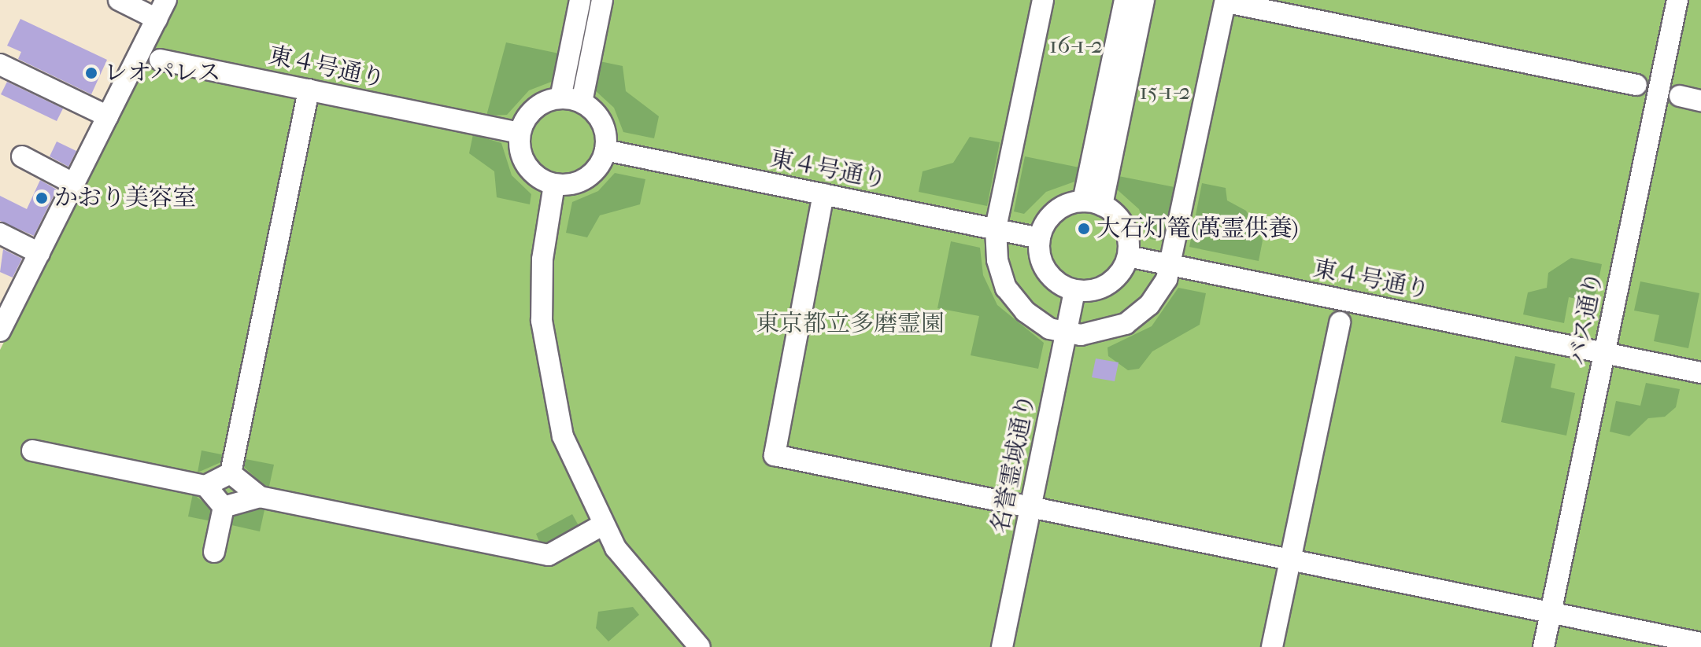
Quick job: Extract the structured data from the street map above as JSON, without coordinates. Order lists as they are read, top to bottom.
{
  "streets": {
    "street": ["東４号通り", "バス通り", "名誉霊域通り"]
  },
  "crossings": [
    ["東４号通り", "バス通り"],
    ["東４号通り", "名誉霊域通り"]
  ],
  "parks": ["16-1-2", "15-1-2", "東京都立多磨霊園"],
  "places": ["レオパレス", "かおり美容室", "大石灯篭(萬霊供養)"]
}
